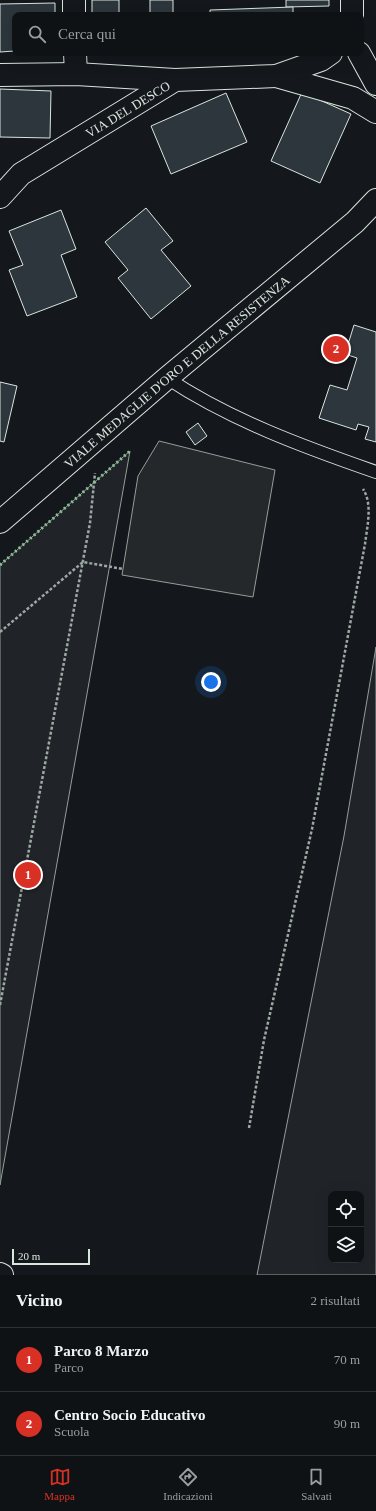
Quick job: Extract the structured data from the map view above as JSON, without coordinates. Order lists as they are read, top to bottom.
{
  "streets": {
    "street": ["VIA DEL DESCO", "VIALE MEDAGLIE D'ORO E DELLA RESISTENZA"]
  },
  "scale_bar": "20 m",
  "page": {
    "search": "Cerca qui",
    "pins": ["2", "1"],
    "scale": "20 m",
    "heading": ["Vicino", "2 risultati"],
    "list": [
      {
        "mark": "1",
        "name": "Parco 8 Marzo",
        "note": "Parco",
        "value": "70 m"
      },
      {
        "mark": "2",
        "name": "Centro Socio Educativo",
        "note": "Scuola",
        "value": "90 m"
      }
    ],
    "nav": ["Mappa", "Indicazioni", "Salvati"]
  }
}
